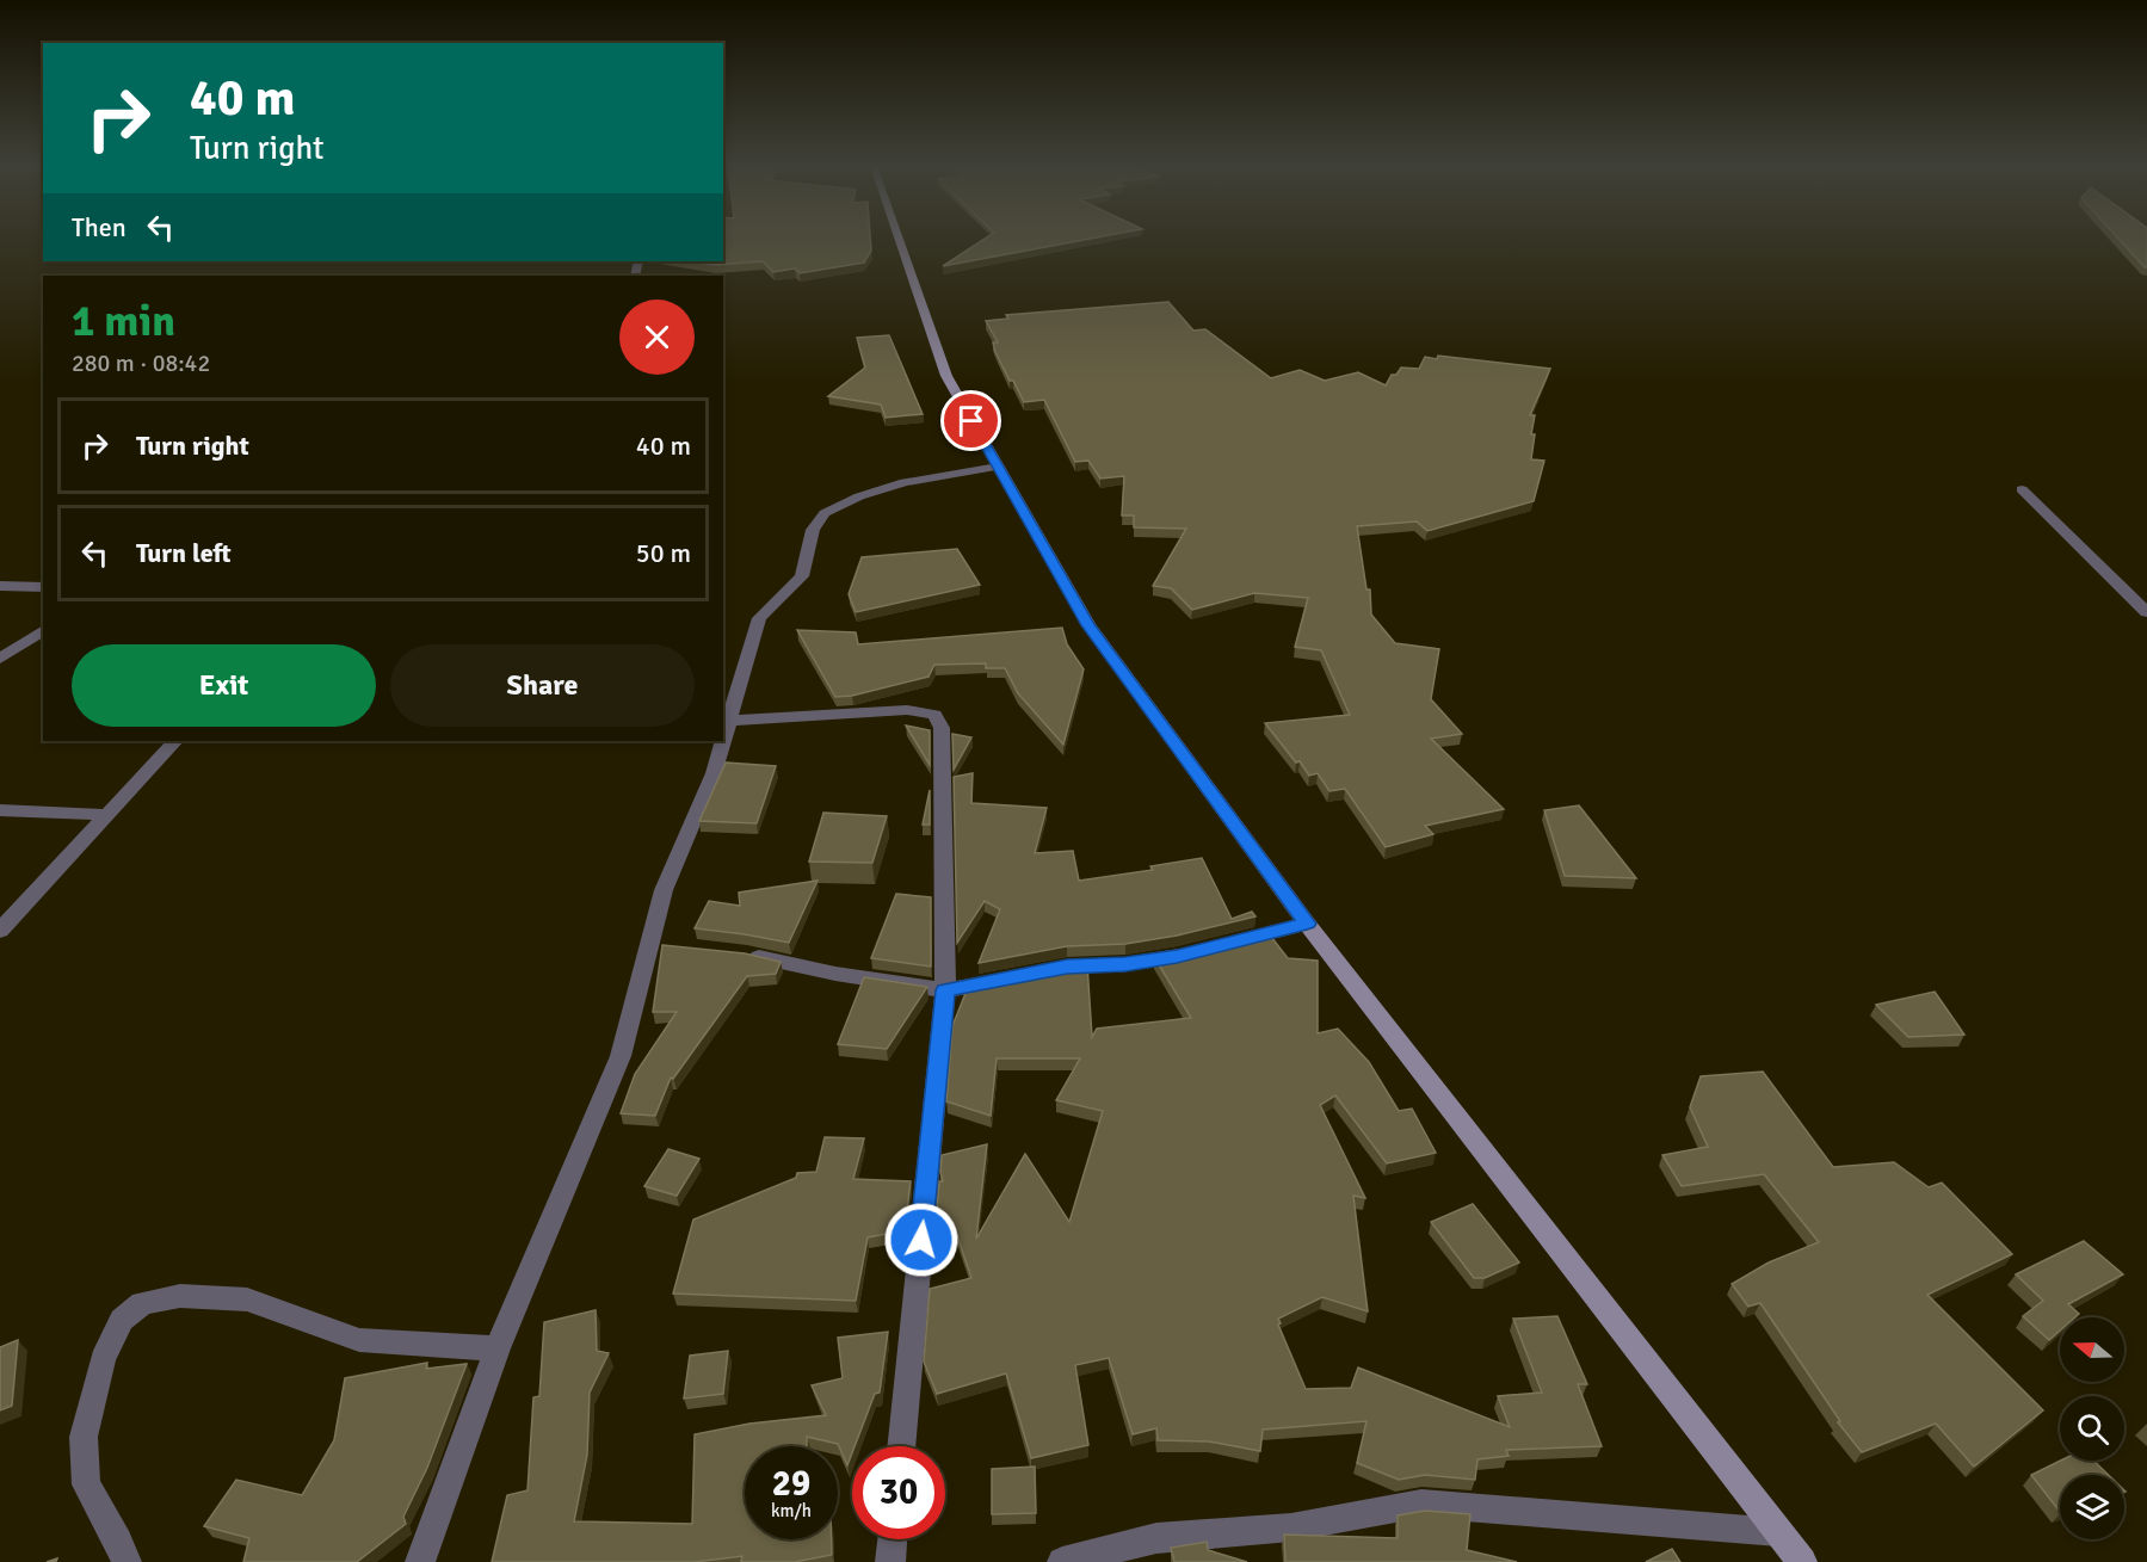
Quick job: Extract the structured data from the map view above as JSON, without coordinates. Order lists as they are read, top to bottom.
{
  "north": "left",
  "page": {
    "turn": ["40 m", "Turn right"],
    "then": "Then",
    "heading": ["1 min", "280 m · 08:42"],
    "list": [
      {
        "name": "Turn right",
        "value": "40 m"
      },
      {
        "name": "Turn left",
        "value": "50 m"
      }
    ],
    "buttons": ["Exit", "Share"],
    "speed": "29 km/h",
    "limit": "30"
  }
}
